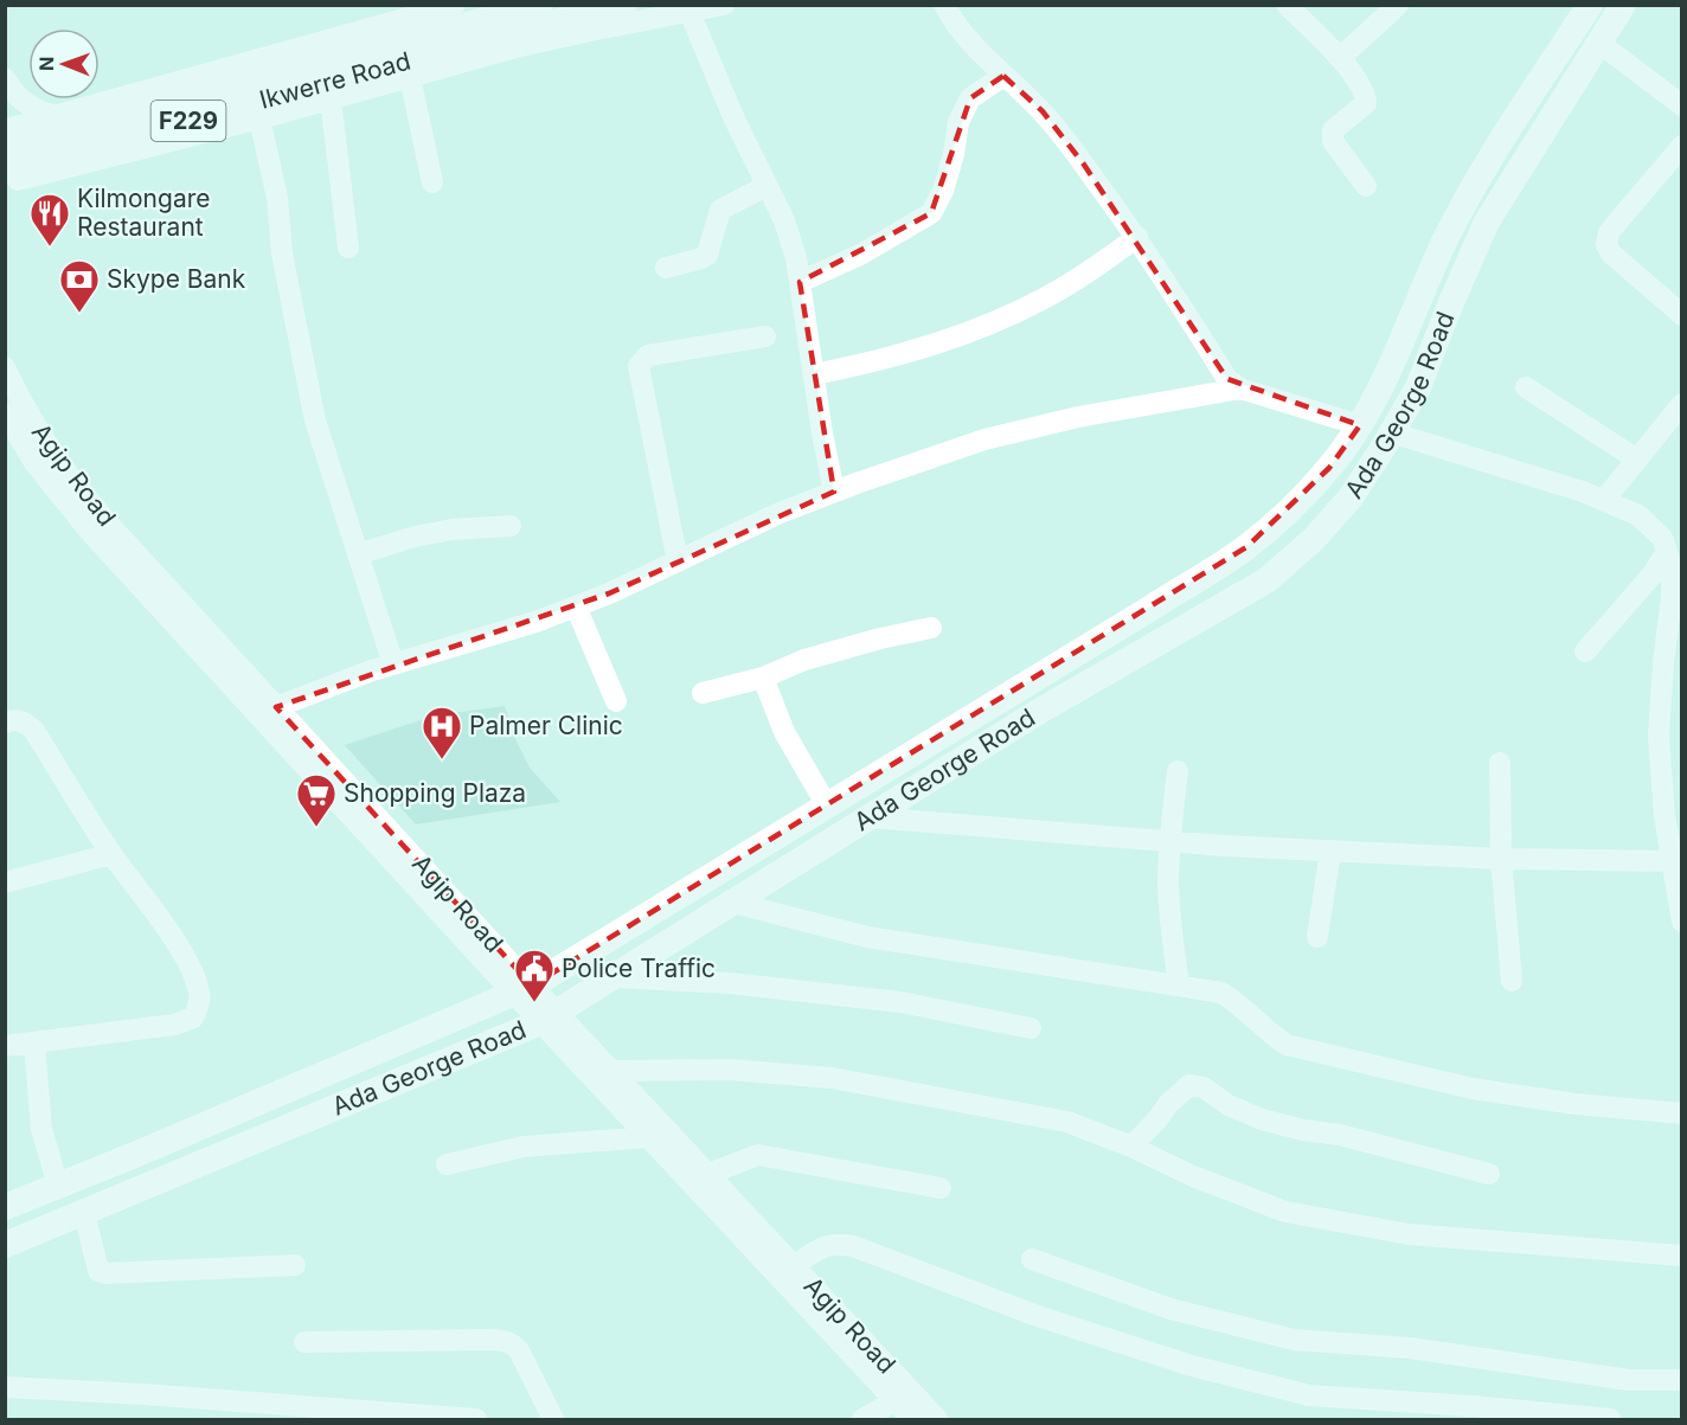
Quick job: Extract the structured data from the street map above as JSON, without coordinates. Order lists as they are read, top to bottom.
{
  "streets": {
    "main road": ["Ikwerre Road", "F229", "Ada George Road"],
    "street": ["Agip Road"]
  },
  "crossings": [
    ["Ada George Road", "Agip Road"]
  ],
  "places": {
    "restaurant": ["Kilmongare Restaurant"],
    "bank": ["Skype Bank"],
    "hospital": ["Palmer Clinic"],
    "supermarket": ["Shopping Plaza"],
    "public building": ["Police Traffic"]
  },
  "north": "left"
}
